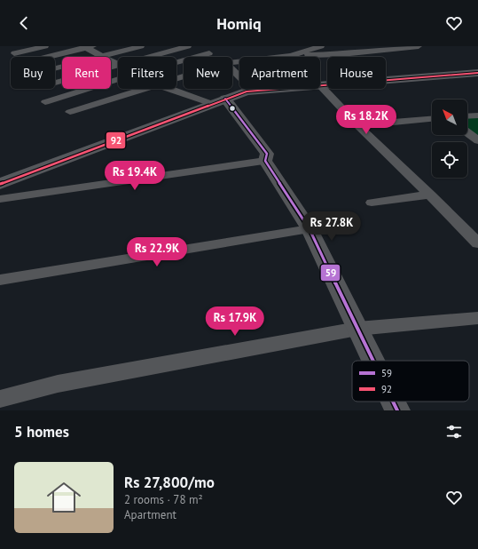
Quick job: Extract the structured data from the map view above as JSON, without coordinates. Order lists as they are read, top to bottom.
{
  "lines": ["transit line 92", "transit line 59"],
  "legend": ["59", "92"],
  "north": "top left",
  "page": {
    "header": "Homiq",
    "chip": [
      "Buy",
      "Rent",
      "Filters",
      "New",
      "Apartment",
      "House"
    ],
    "price": [
      "Rs 18.2K",
      "Rs 19.4K",
      "Rs 27.8K",
      "Rs 22.9K",
      "Rs 17.9K"
    ],
    "heading": "5 homes",
    "list": [
      {
        "name": "Rs 27,800/mo",
        "note": "2 rooms · 78 m² · Apartment"
      }
    ]
  }
}
